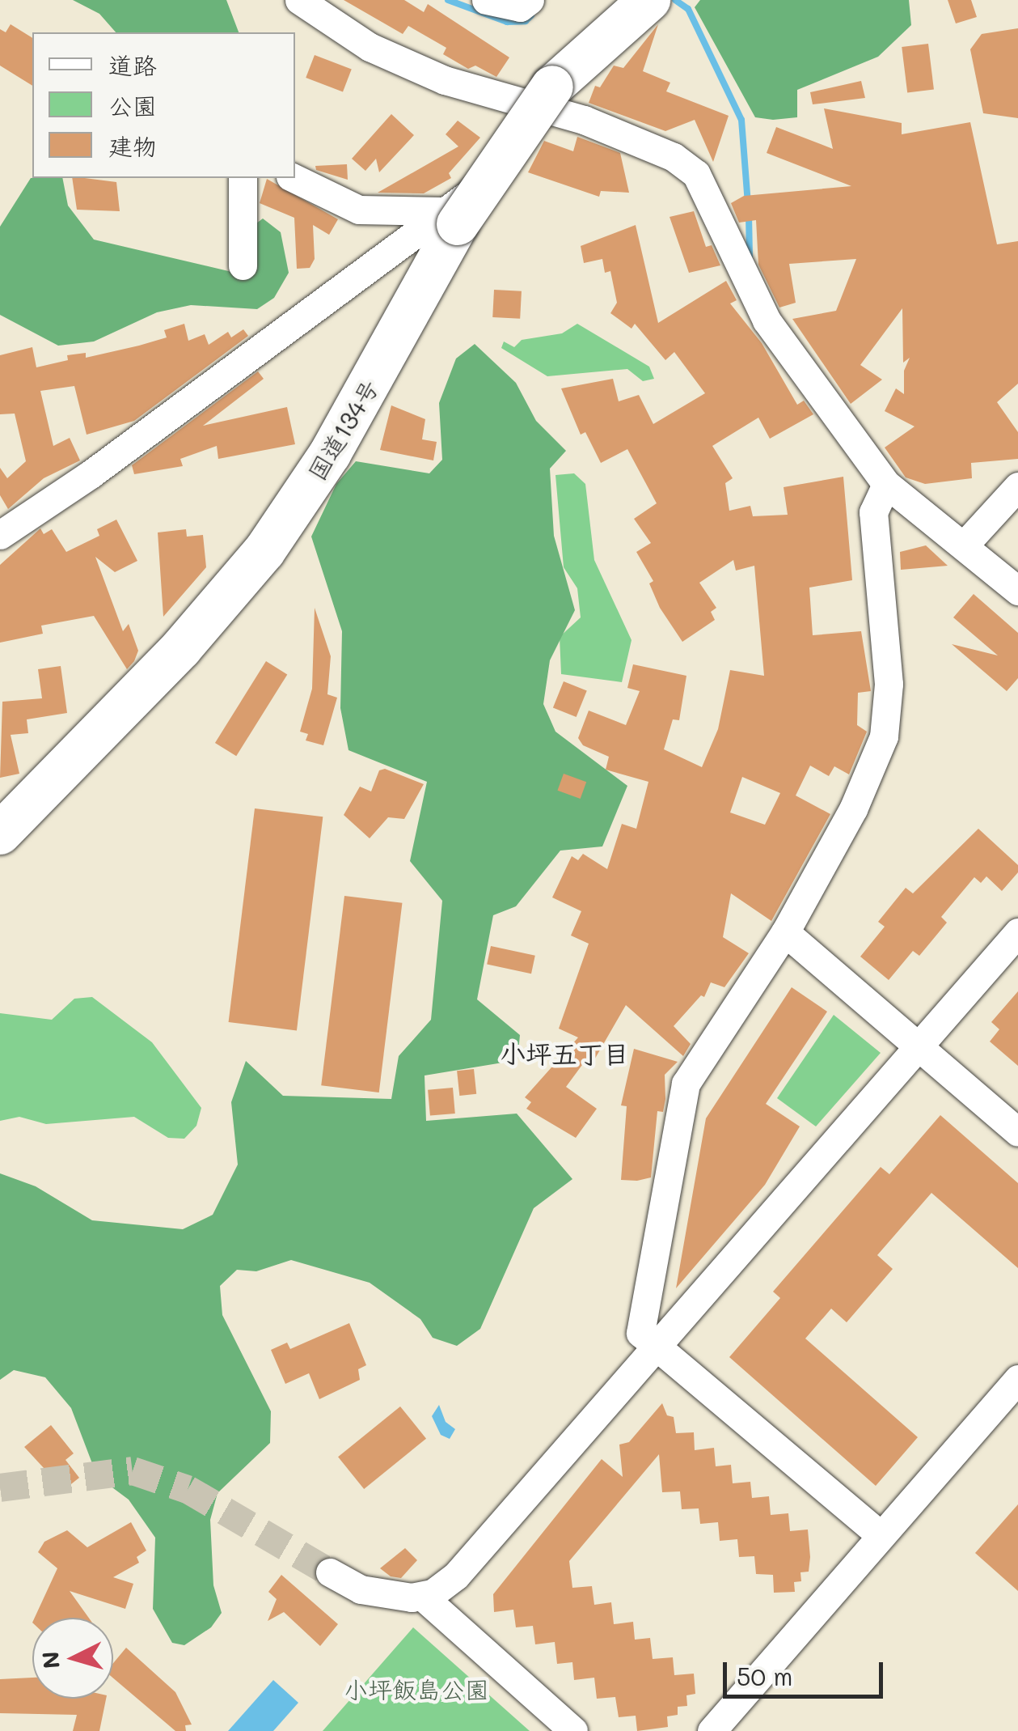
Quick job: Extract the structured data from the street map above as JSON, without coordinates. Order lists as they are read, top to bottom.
{
  "streets": {
    "highway": ["国道134号"]
  },
  "districts": ["小坪五丁目"],
  "parks": ["小坪飯島公園"],
  "legend": ["道路", "公園", "建物"],
  "scale_bar": "50 m",
  "north": "left"
}
